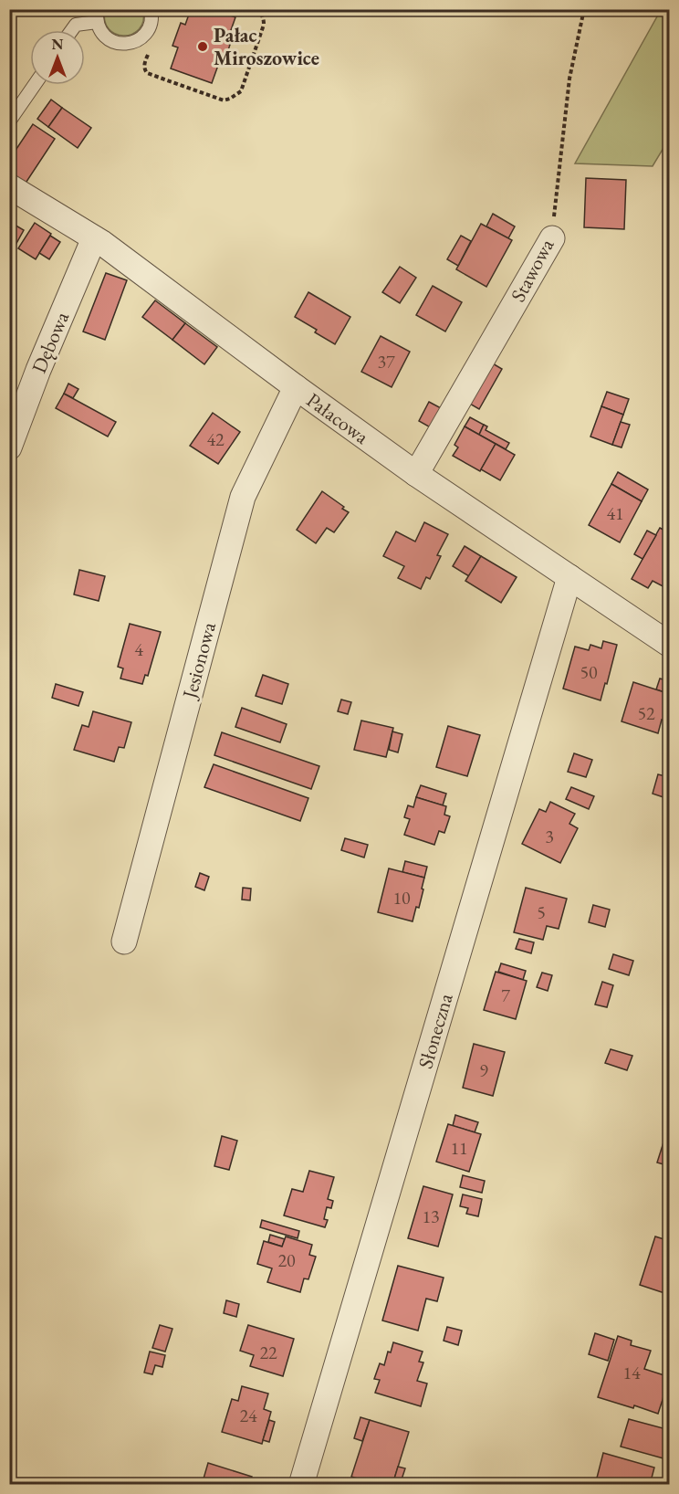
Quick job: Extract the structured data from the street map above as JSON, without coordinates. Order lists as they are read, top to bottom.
{
  "streets": {
    "street": [
      "Stawowa",
      "Dębowa",
      "Pałacowa",
      "Jesionowa",
      "Słoneczna"
    ]
  },
  "crossings": [
    ["Stawowa", "Pałacowa"],
    ["Dębowa", "Pałacowa"],
    ["Pałacowa", "Jesionowa"],
    ["Pałacowa", "Słoneczna"]
  ],
  "places": ["Pałac Miroszowice"],
  "house_numbers": [
    "37",
    "42",
    "41",
    "4",
    "50",
    "52",
    "3",
    "10",
    "5",
    "7",
    "9",
    "11",
    "13",
    "20",
    "22",
    "14",
    "24"
  ],
  "north": "top"
}
